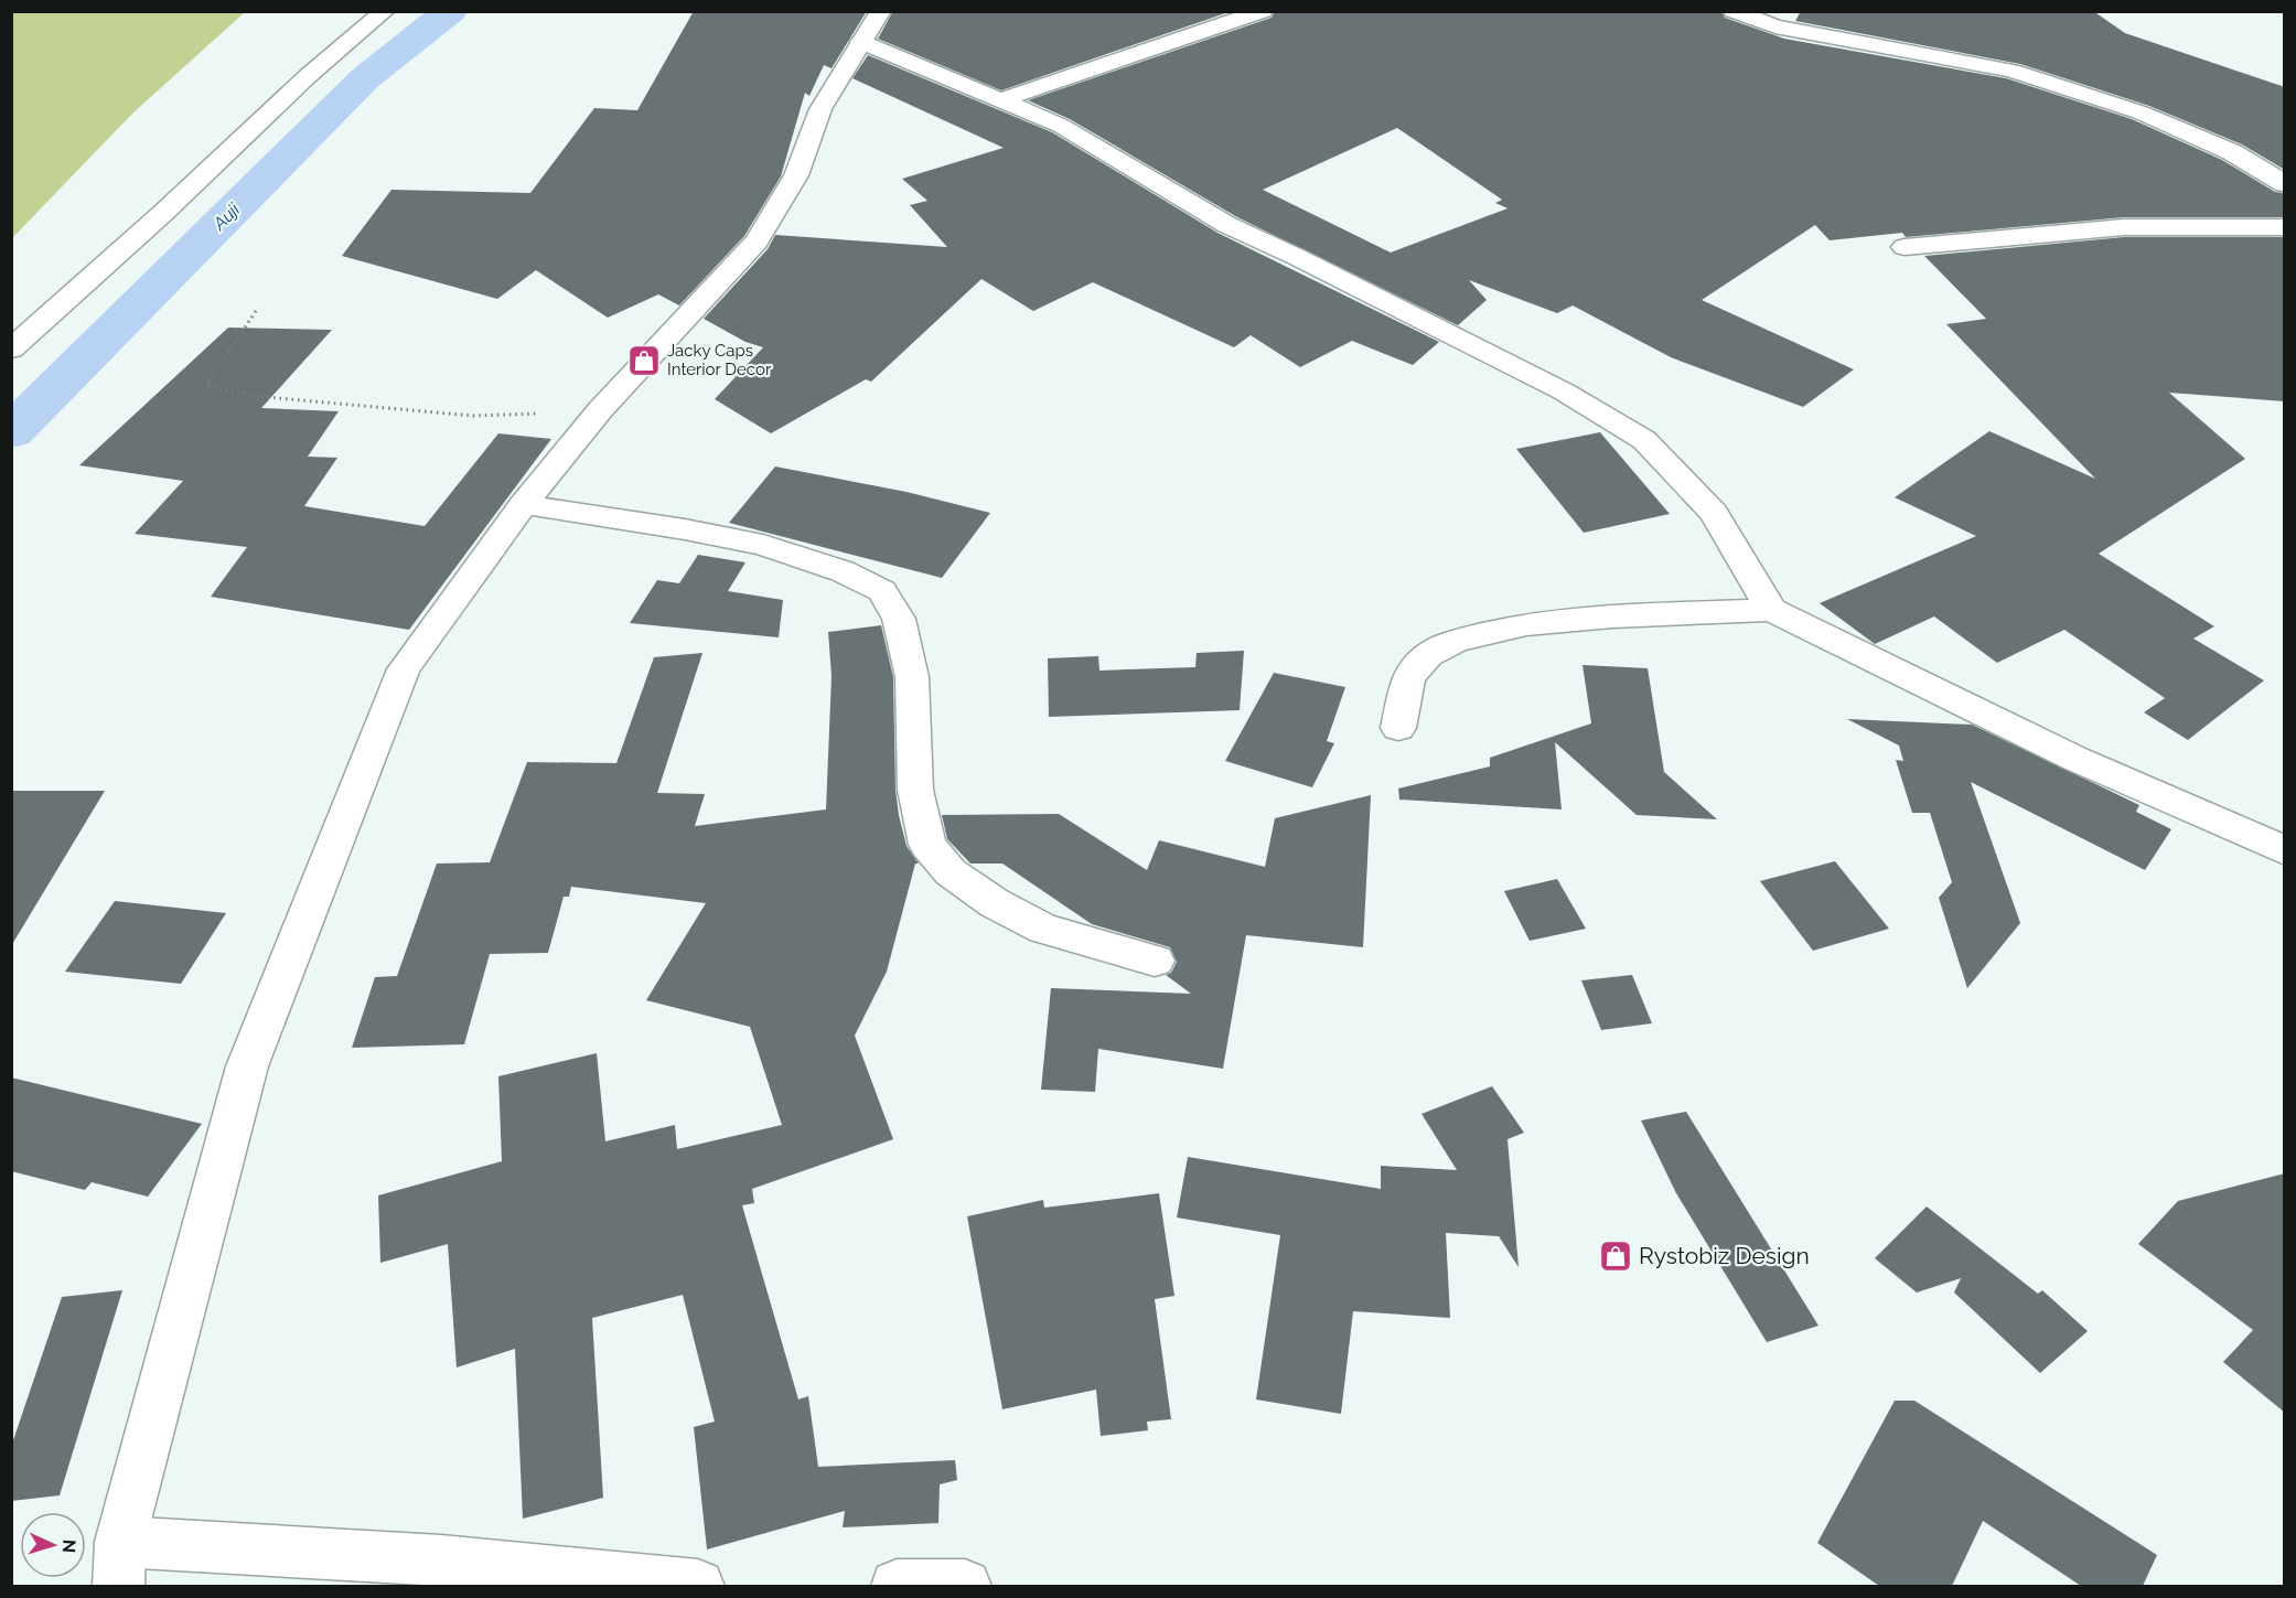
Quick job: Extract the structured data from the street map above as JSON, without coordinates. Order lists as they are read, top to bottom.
{
  "water": ["Auji"],
  "places": {
    "shop": ["Jacky Caps Interior Decor", "Rystobiz Design"]
  },
  "north": "right"
}
